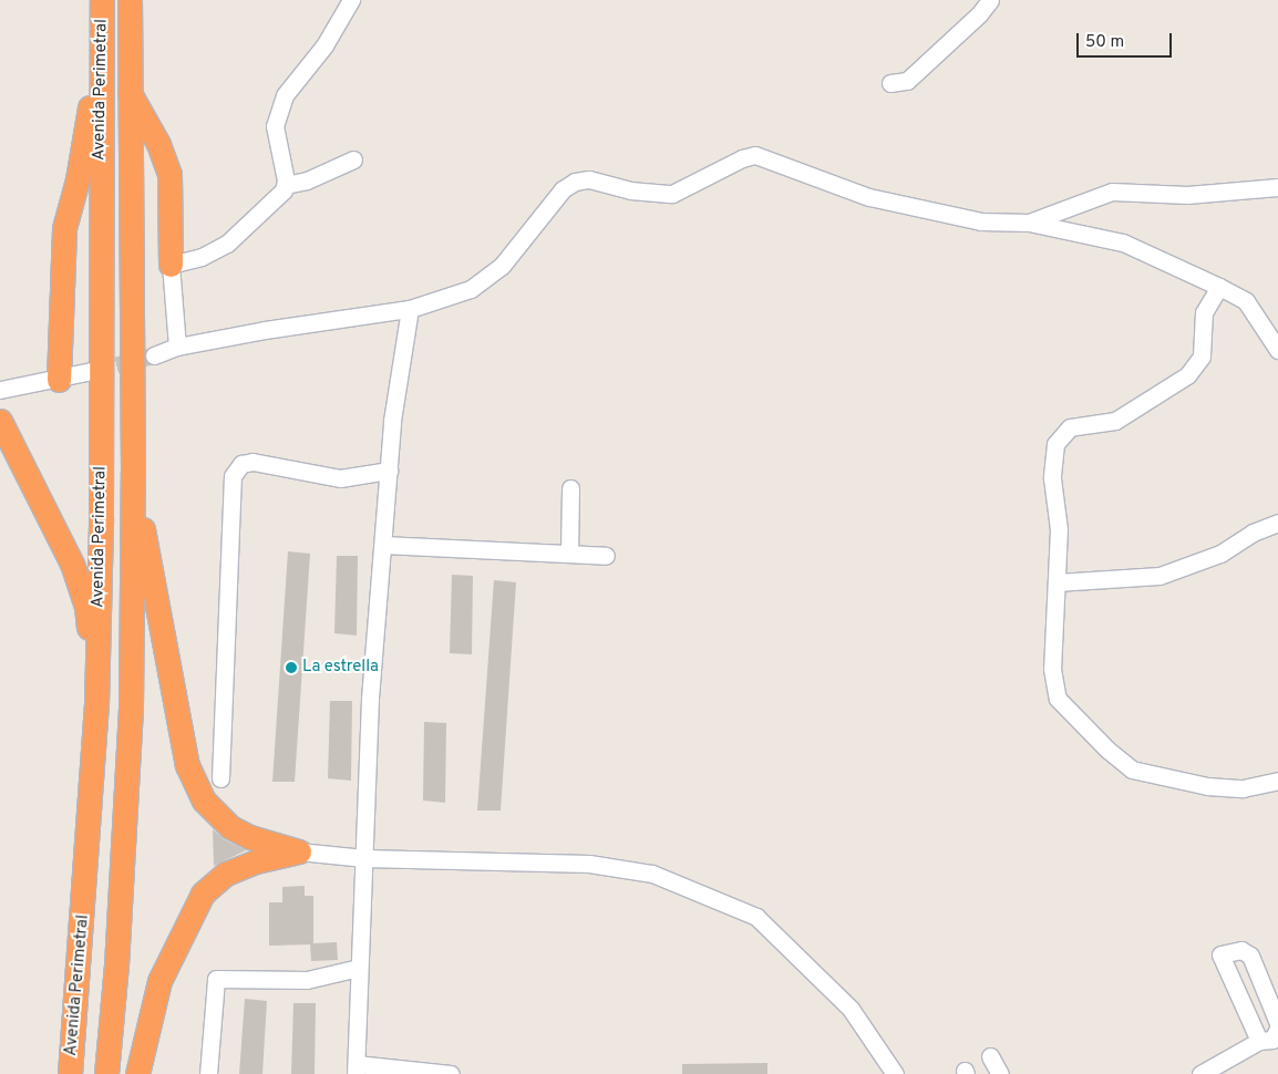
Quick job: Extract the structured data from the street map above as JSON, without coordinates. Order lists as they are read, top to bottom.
{
  "streets": {
    "highway": ["Avenida Perimetral"]
  },
  "places": ["La estrella"],
  "scale_bar": "50 m"
}
